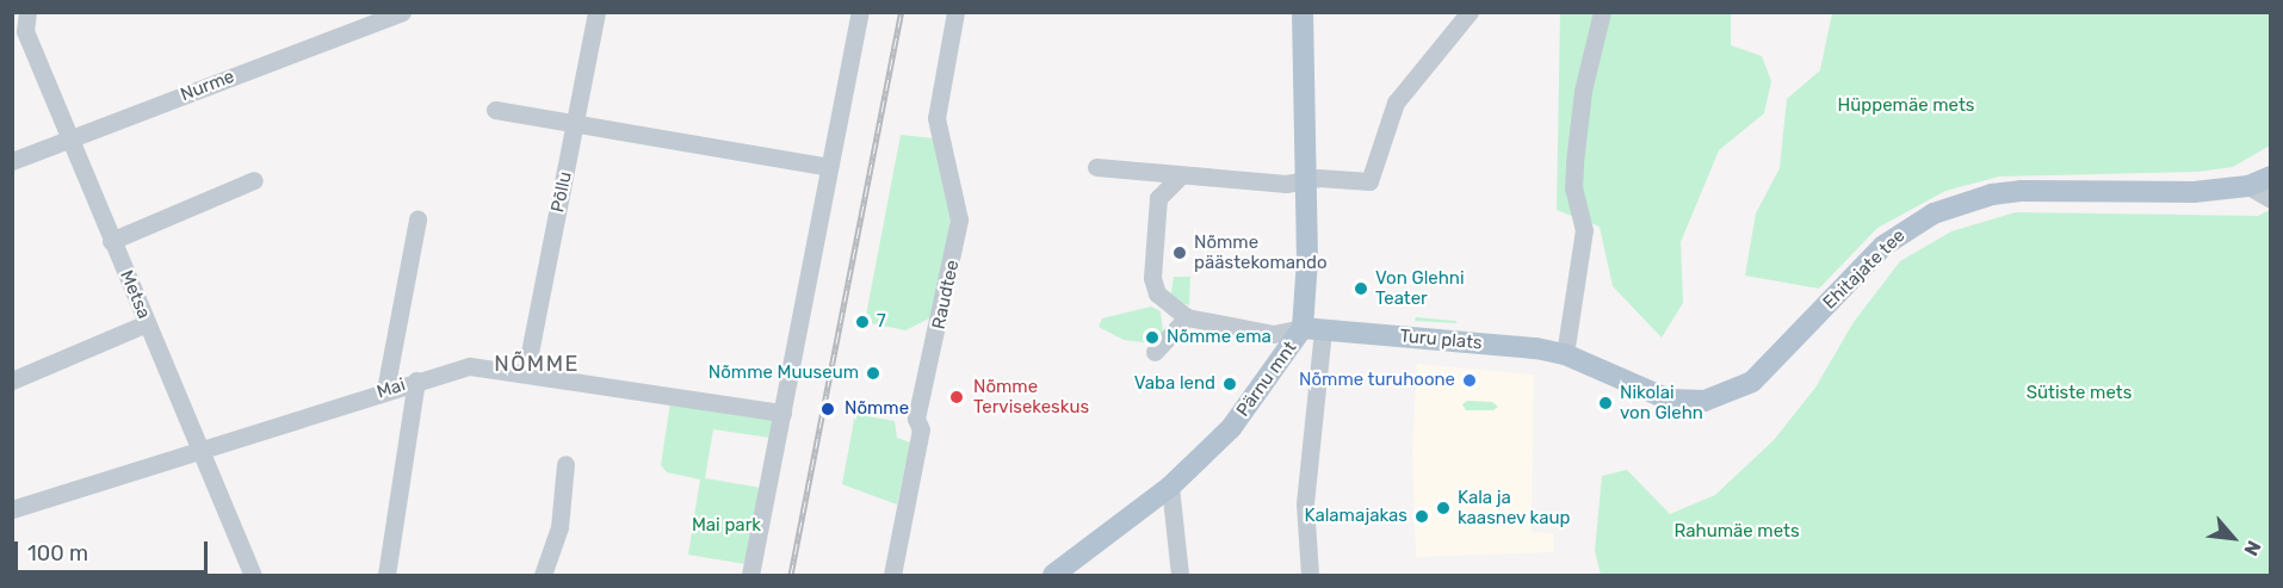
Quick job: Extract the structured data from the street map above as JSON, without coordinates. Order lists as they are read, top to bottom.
{
  "streets": {
    "main road": ["Ehitajate tee", "Turu plats", "Pärnu mnt"],
    "street": [
      "Nurme",
      "Põllu",
      "Metsa",
      "Raudtee",
      "Mai"
    ]
  },
  "crossings": [
    ["Nurme", "Metsa"],
    ["Põllu", "Mai"],
    ["Ehitajate tee", "Turu plats"],
    ["Metsa", "Mai"],
    ["Turu plats", "Pärnu mnt"]
  ],
  "districts": ["NÕMME"],
  "parks": [
    "Hüppemäe mets",
    "Sütiste mets",
    "Mai park",
    "Rahumäe mets"
  ],
  "places": [
    "Nõmme päästekomando",
    "Von Glehni Teater",
    "7",
    "Nõmme ema",
    "Nõmme Muuseum",
    "Nõmme turuhoone",
    "Vaba lend",
    "Nõmme Tervisekeskus",
    "Nikolai von Glehn",
    "Nõmme",
    "Kala ja kaasnev kaup",
    "Kalamajakas"
  ],
  "scale_bar": "100 m",
  "north": "bottom right"
}
